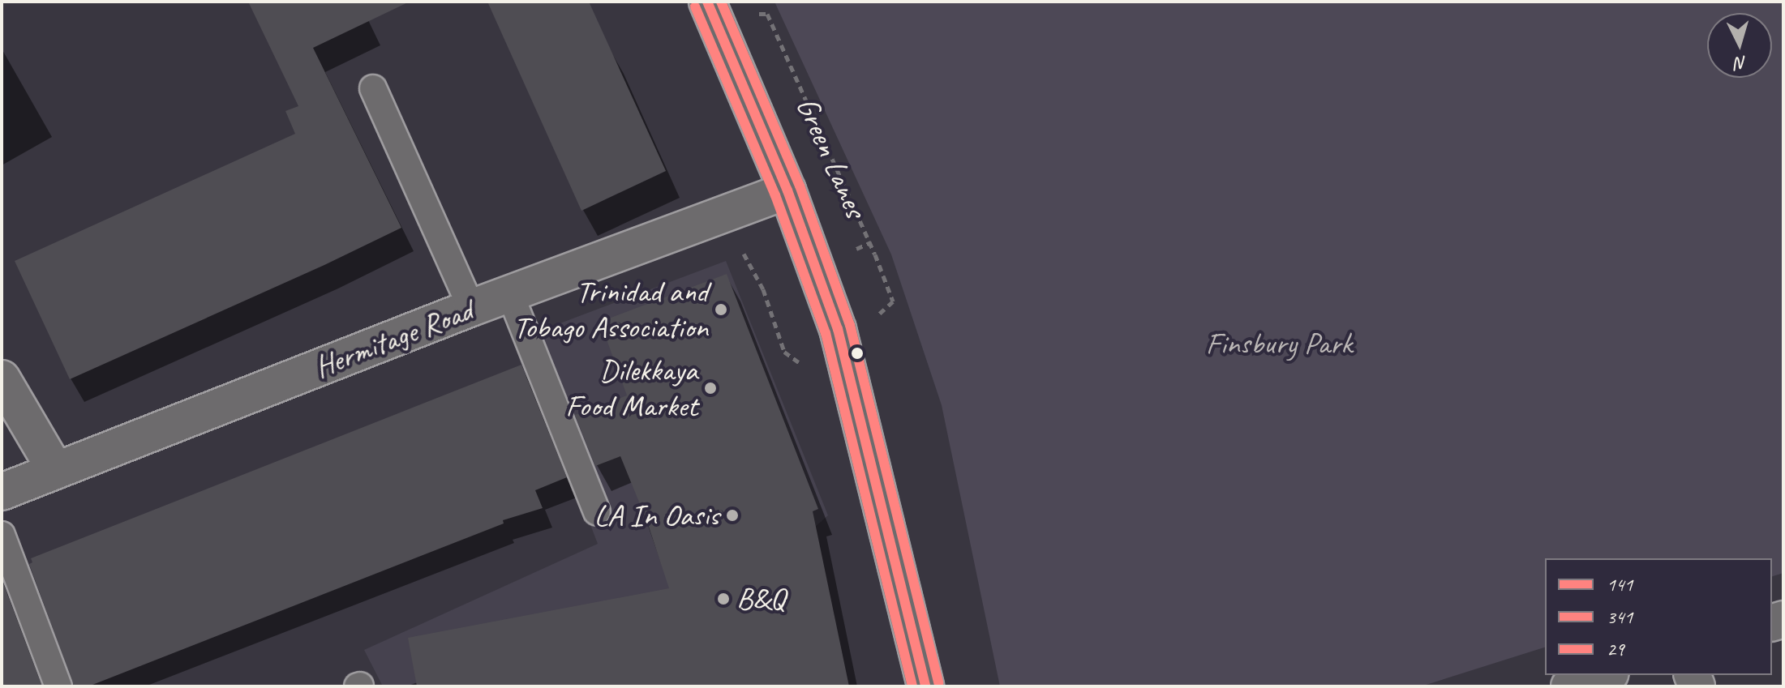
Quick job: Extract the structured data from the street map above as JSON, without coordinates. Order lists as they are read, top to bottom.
{
  "streets": {
    "street": ["Green Lanes", "Hermitage Road"]
  },
  "crossings": [
    ["Green Lanes", "Hermitage Road"]
  ],
  "parks": ["Finsbury Park"],
  "places": [
    "Trinidad and Tobago Association",
    "Dilekkaya Food Market",
    "LA In Oasis",
    "B&Q"
  ],
  "lines": ["transit line 141", "transit line 29", "transit line 341"],
  "legend": ["141", "341", "29"],
  "north": "bottom"
}
